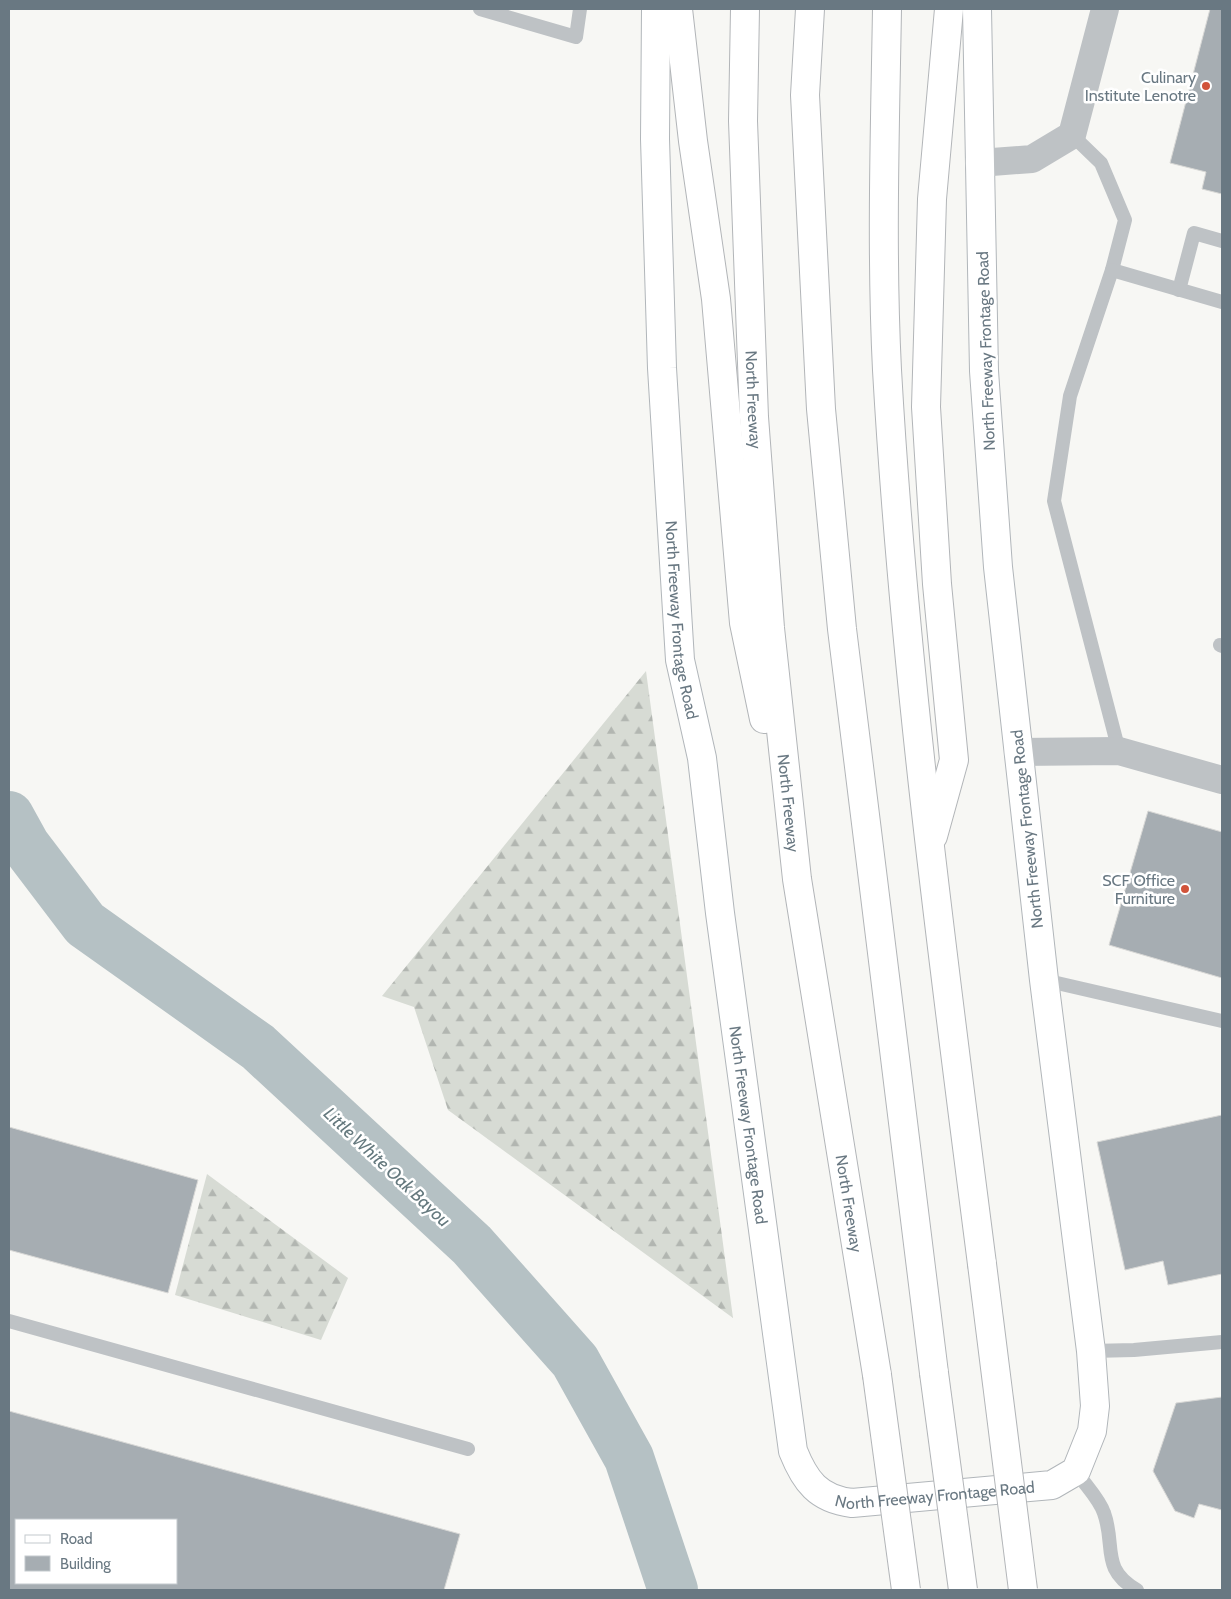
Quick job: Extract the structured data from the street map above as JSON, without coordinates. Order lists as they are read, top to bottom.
{
  "streets": {
    "main road": ["North Freeway Frontage Road", "North Freeway"]
  },
  "water": ["Little White Oak Bayou"],
  "places": ["Culinary Institute Lenotre", "SCF Office Furniture"],
  "legend": ["Road", "Building"]
}
